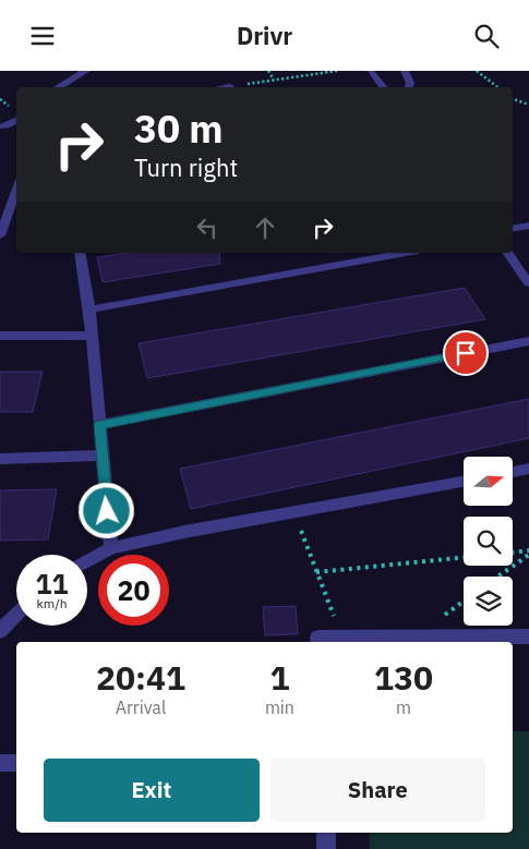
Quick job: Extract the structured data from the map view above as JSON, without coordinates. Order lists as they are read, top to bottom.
{
  "north": "right",
  "page": {
    "header": "Drivr",
    "turn": ["30 m", "Turn right"],
    "speed": "11 km/h",
    "limit": "20",
    "eta": [
      "20:41",
      "Arrival",
      "1",
      "min",
      "130",
      "m"
    ],
    "buttons": ["Exit", "Share"]
  }
}
